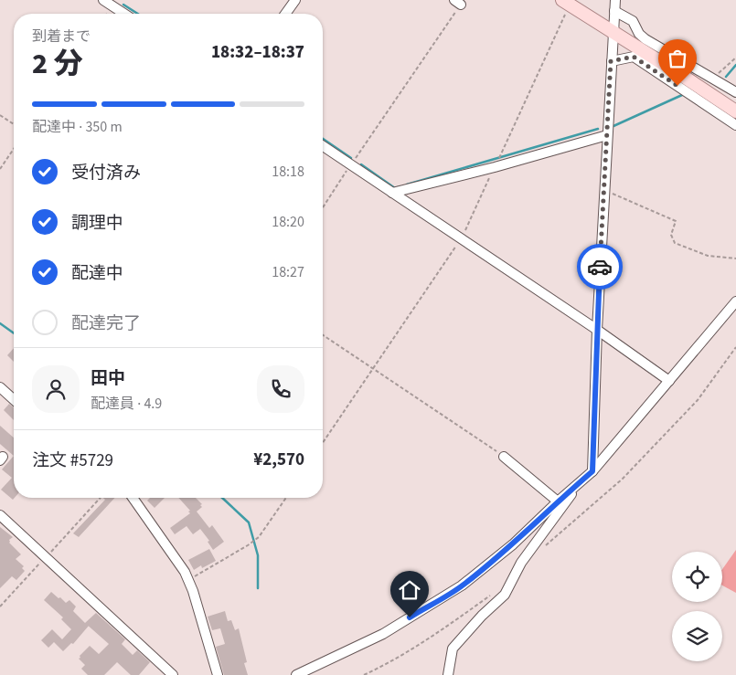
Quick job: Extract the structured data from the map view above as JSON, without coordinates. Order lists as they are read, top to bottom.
{
  "page": {
    "heading": ["2 分", "到着まで", "18:32–18:37"],
    "panel": [
      "田中",
      "配達員 · 4.9",
      "注文 #5729",
      "¥2,570"
    ],
    "bar": "配達中 · 350 m",
    "list": [
      ["受付済み", "18:18"],
      ["調理中", "18:20"],
      ["配達中", "18:27"],
      "配達完了"
    ]
  }
}
